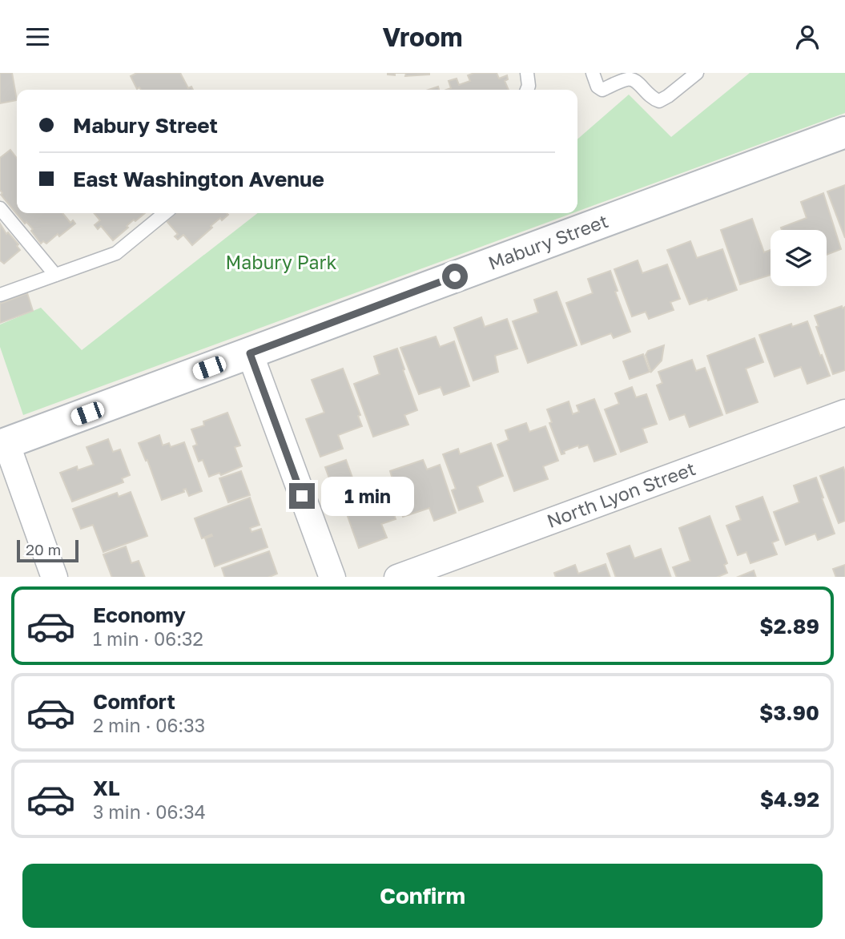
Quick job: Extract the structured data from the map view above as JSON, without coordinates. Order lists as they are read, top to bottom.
{
  "streets": {
    "street": ["Mabury Street", "North Lyon Street"]
  },
  "parks": ["Mabury Park"],
  "scale_bar": "20 m",
  "page": {
    "header": "Vroom",
    "banner": ["Mabury Street", "East Washington Avenue"],
    "bubble": "1 min",
    "scale": "20 m",
    "list": [
      {
        "name": "Economy",
        "note": "1 min · 06:32",
        "value": "$2.89"
      },
      {
        "name": "Comfort",
        "note": "2 min · 06:33",
        "value": "$3.90"
      },
      {
        "name": "XL",
        "note": "3 min · 06:34",
        "value": "$4.92"
      }
    ],
    "buttons": "Confirm"
  }
}
